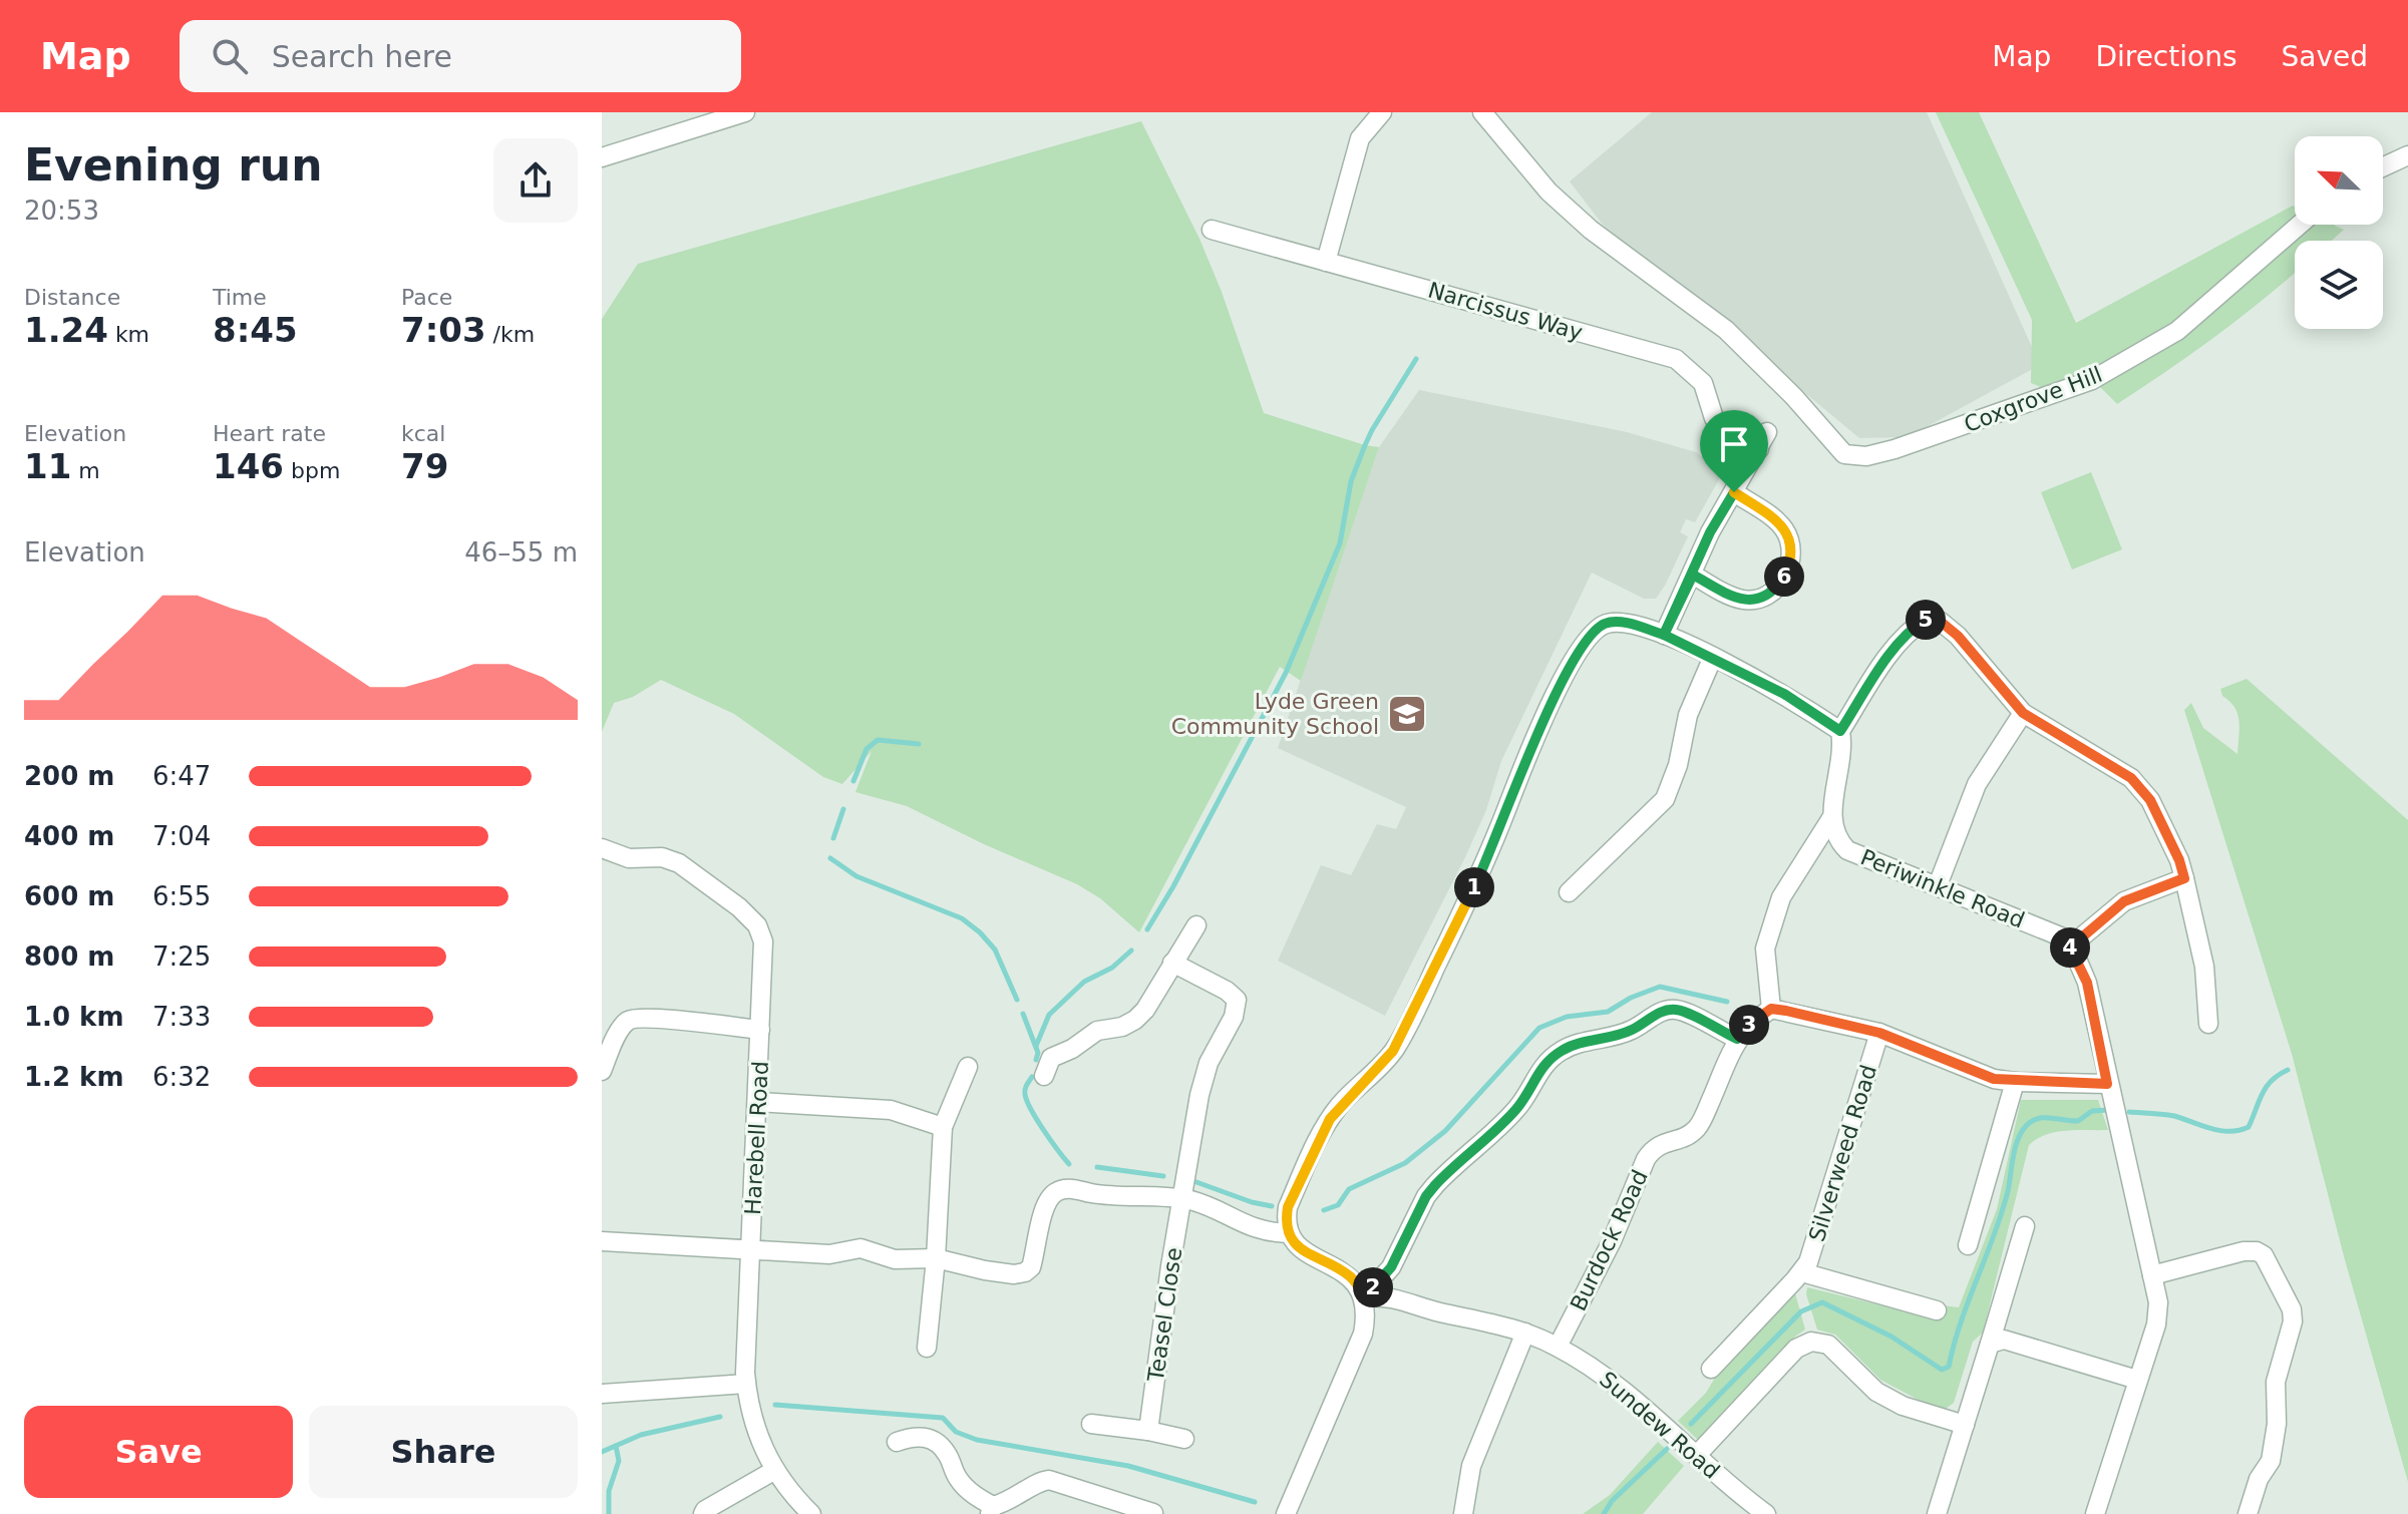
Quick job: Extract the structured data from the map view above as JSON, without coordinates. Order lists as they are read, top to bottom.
{
  "streets": {
    "street": [
      "Narcissus Way",
      "Coxgrove Hill",
      "Periwinkle Road",
      "Harebell Road",
      "Silverweed Road",
      "Burdock Road",
      "Teasel Close",
      "Sundew Road"
    ]
  },
  "crossings": [
    ["Burdock Road", "Sundew Road"]
  ],
  "places": {
    "school or university": ["Lyde Green Community School"]
  },
  "north": "top left",
  "page": {
    "header": "Map",
    "search": "Search here",
    "nav": ["Map", "Directions", "Saved"],
    "heading": ["Evening run", "20:53"],
    "stats": [
      ["Distance", "1.24 km"],
      ["Time", "8:45"],
      ["Pace", "7:03 /km"],
      ["Elevation", "11 m"],
      ["Heart rate", "146 bpm"],
      ["kcal", "79"]
    ],
    "chart": ["Elevation", "46–55 m"],
    "pins": [
      "6",
      "5",
      "1",
      "4",
      "3",
      "2"
    ],
    "list": [
      {
        "name": "200 m",
        "note": "6:47"
      },
      {
        "name": "400 m",
        "note": "7:04"
      },
      {
        "name": "600 m",
        "note": "6:55"
      },
      {
        "name": "800 m",
        "note": "7:25"
      },
      {
        "name": "1.0 km",
        "note": "7:33"
      },
      {
        "name": "1.2 km",
        "note": "6:32"
      }
    ],
    "buttons": ["Save", "Share"]
  }
}
